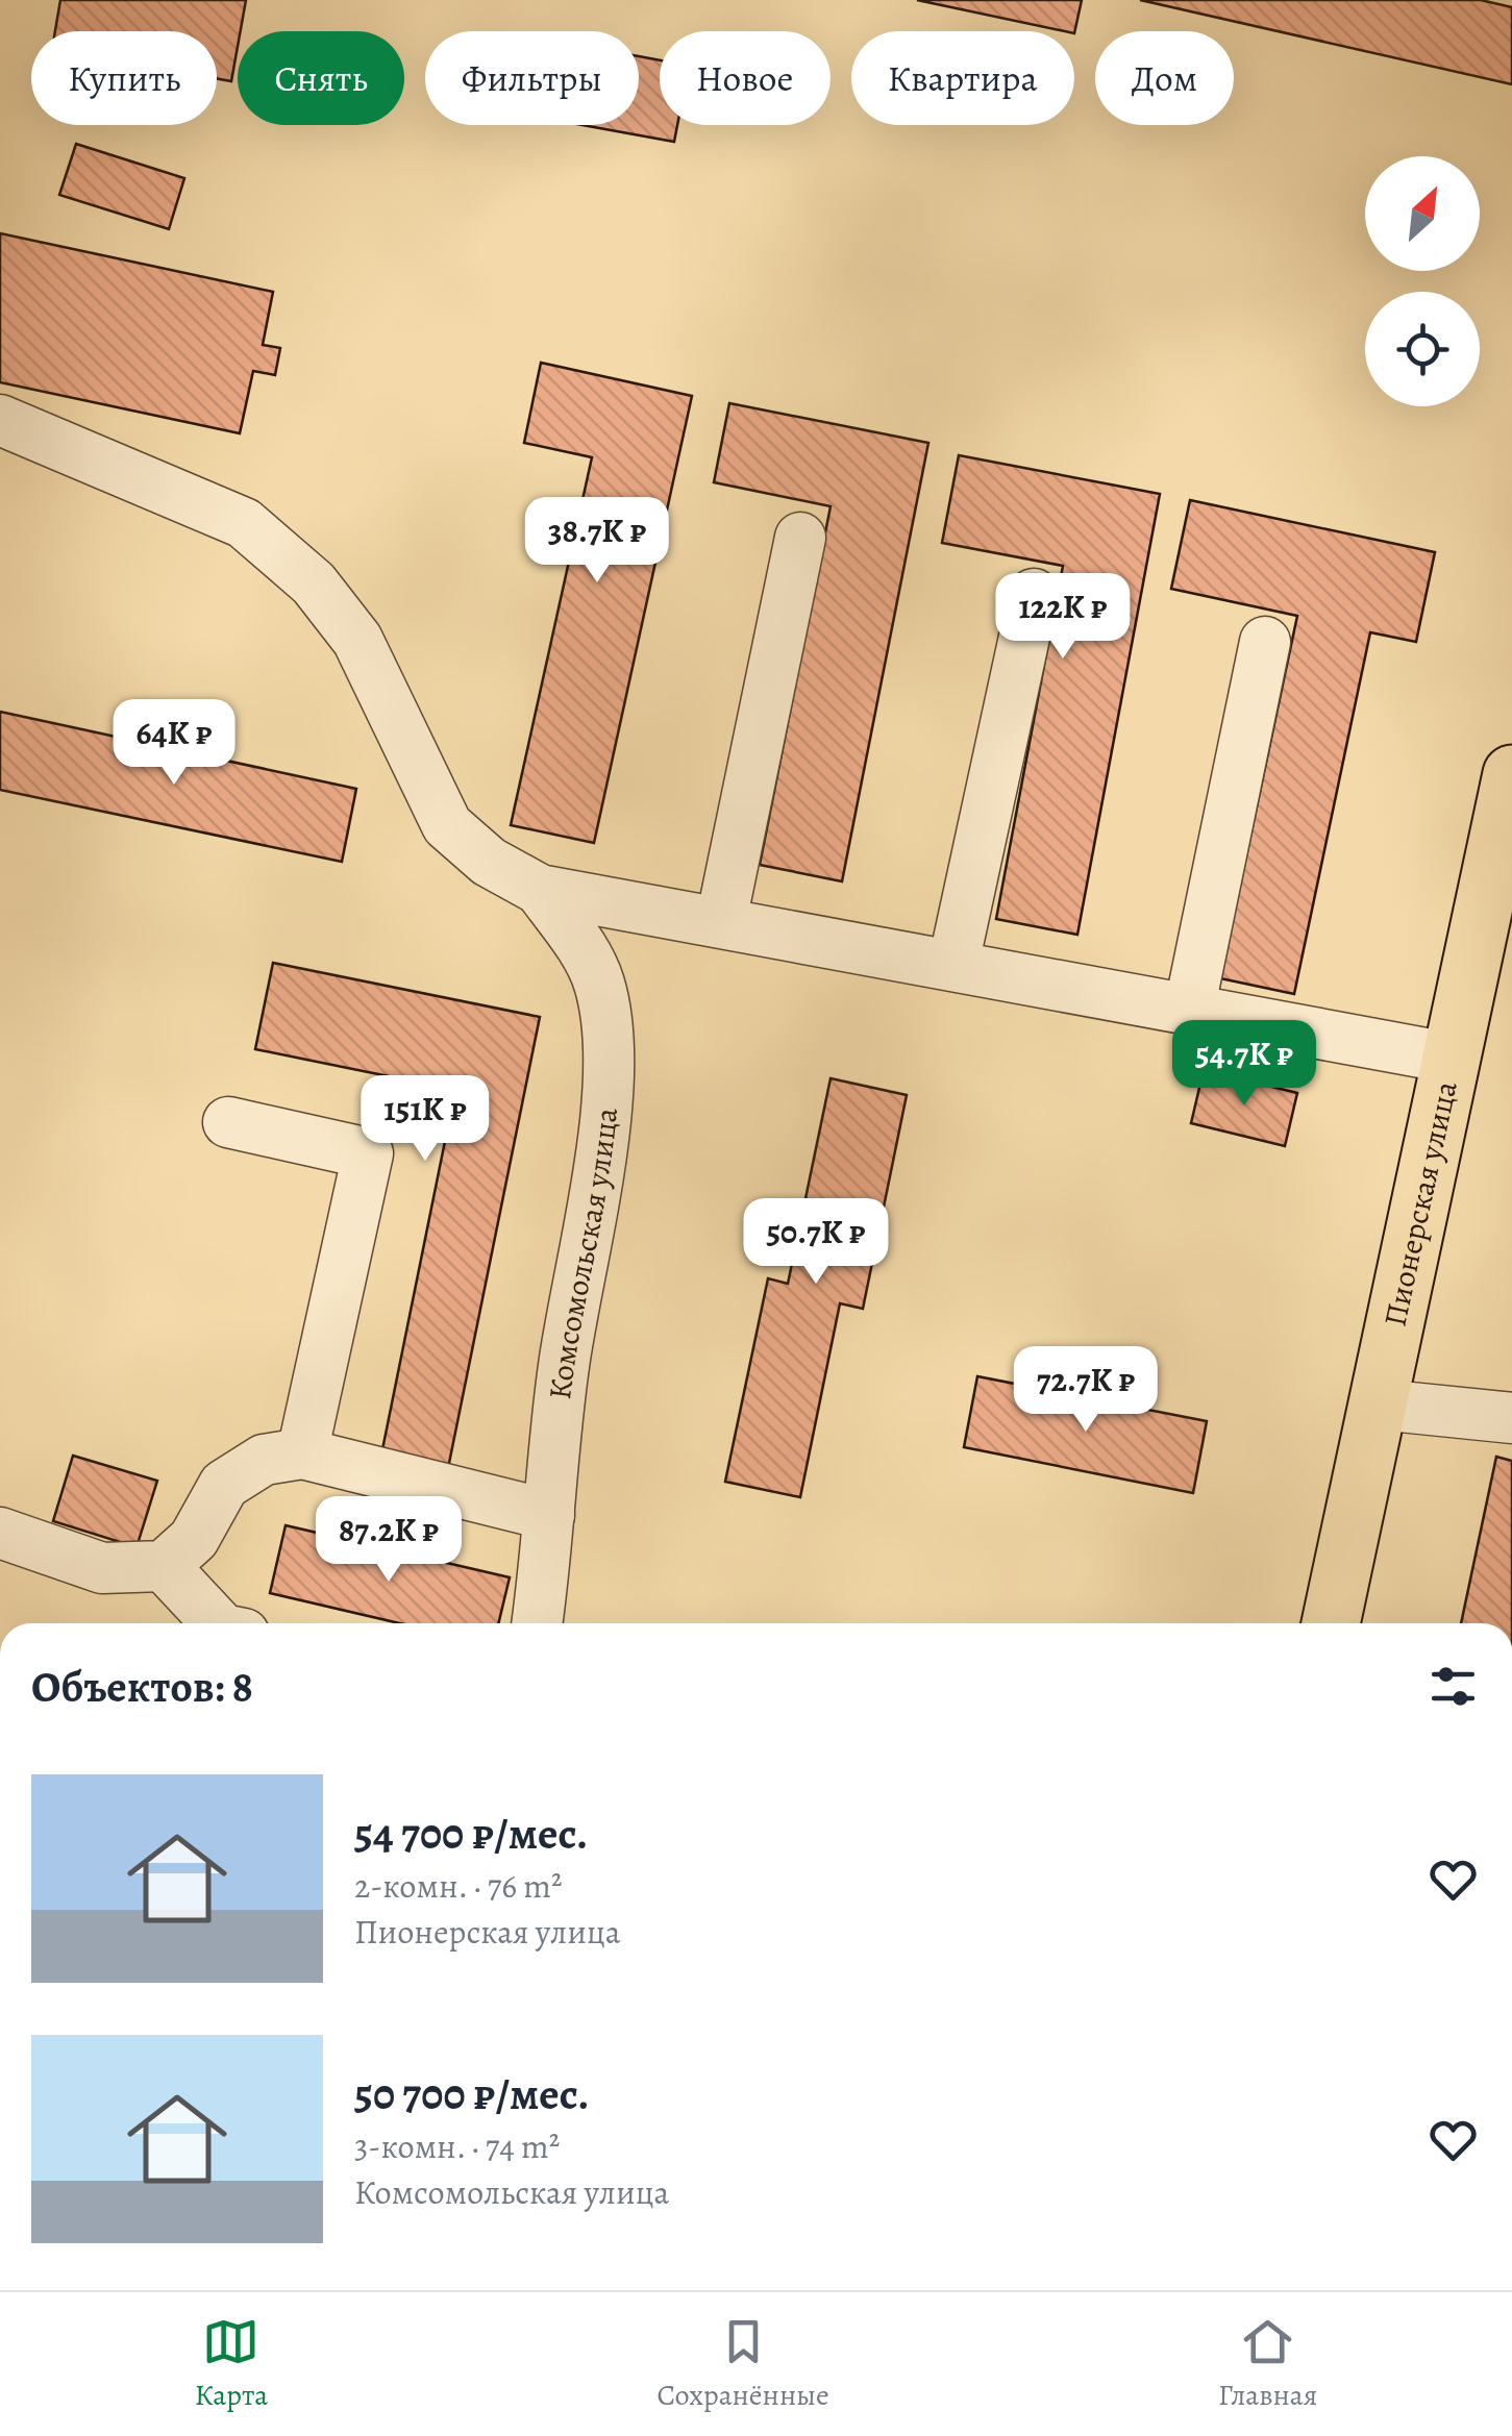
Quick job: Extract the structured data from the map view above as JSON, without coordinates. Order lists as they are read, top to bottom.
{
  "streets": {
    "main road": ["Пионерская улица"],
    "street": ["Комсомольская улица"]
  },
  "north": "top right",
  "page": {
    "chip": [
      "Купить",
      "Снять",
      "Фильтры",
      "Новое",
      "Квартира",
      "Дом"
    ],
    "price": [
      "38.7K ₽",
      "122K ₽",
      "64K ₽",
      "54.7K ₽",
      "151K ₽",
      "50.7K ₽",
      "72.7K ₽",
      "87.2K ₽"
    ],
    "heading": "Объектов: 8",
    "list": [
      {
        "name": "54 700 ₽/мес.",
        "note": "2-комн. · 76 m² · Пионерская улица"
      },
      {
        "name": "50 700 ₽/мес.",
        "note": "3-комн. · 74 m² · Комсомольская улица"
      }
    ],
    "tabs": ["Карта", "Сохранённые", "Главная"]
  }
}
